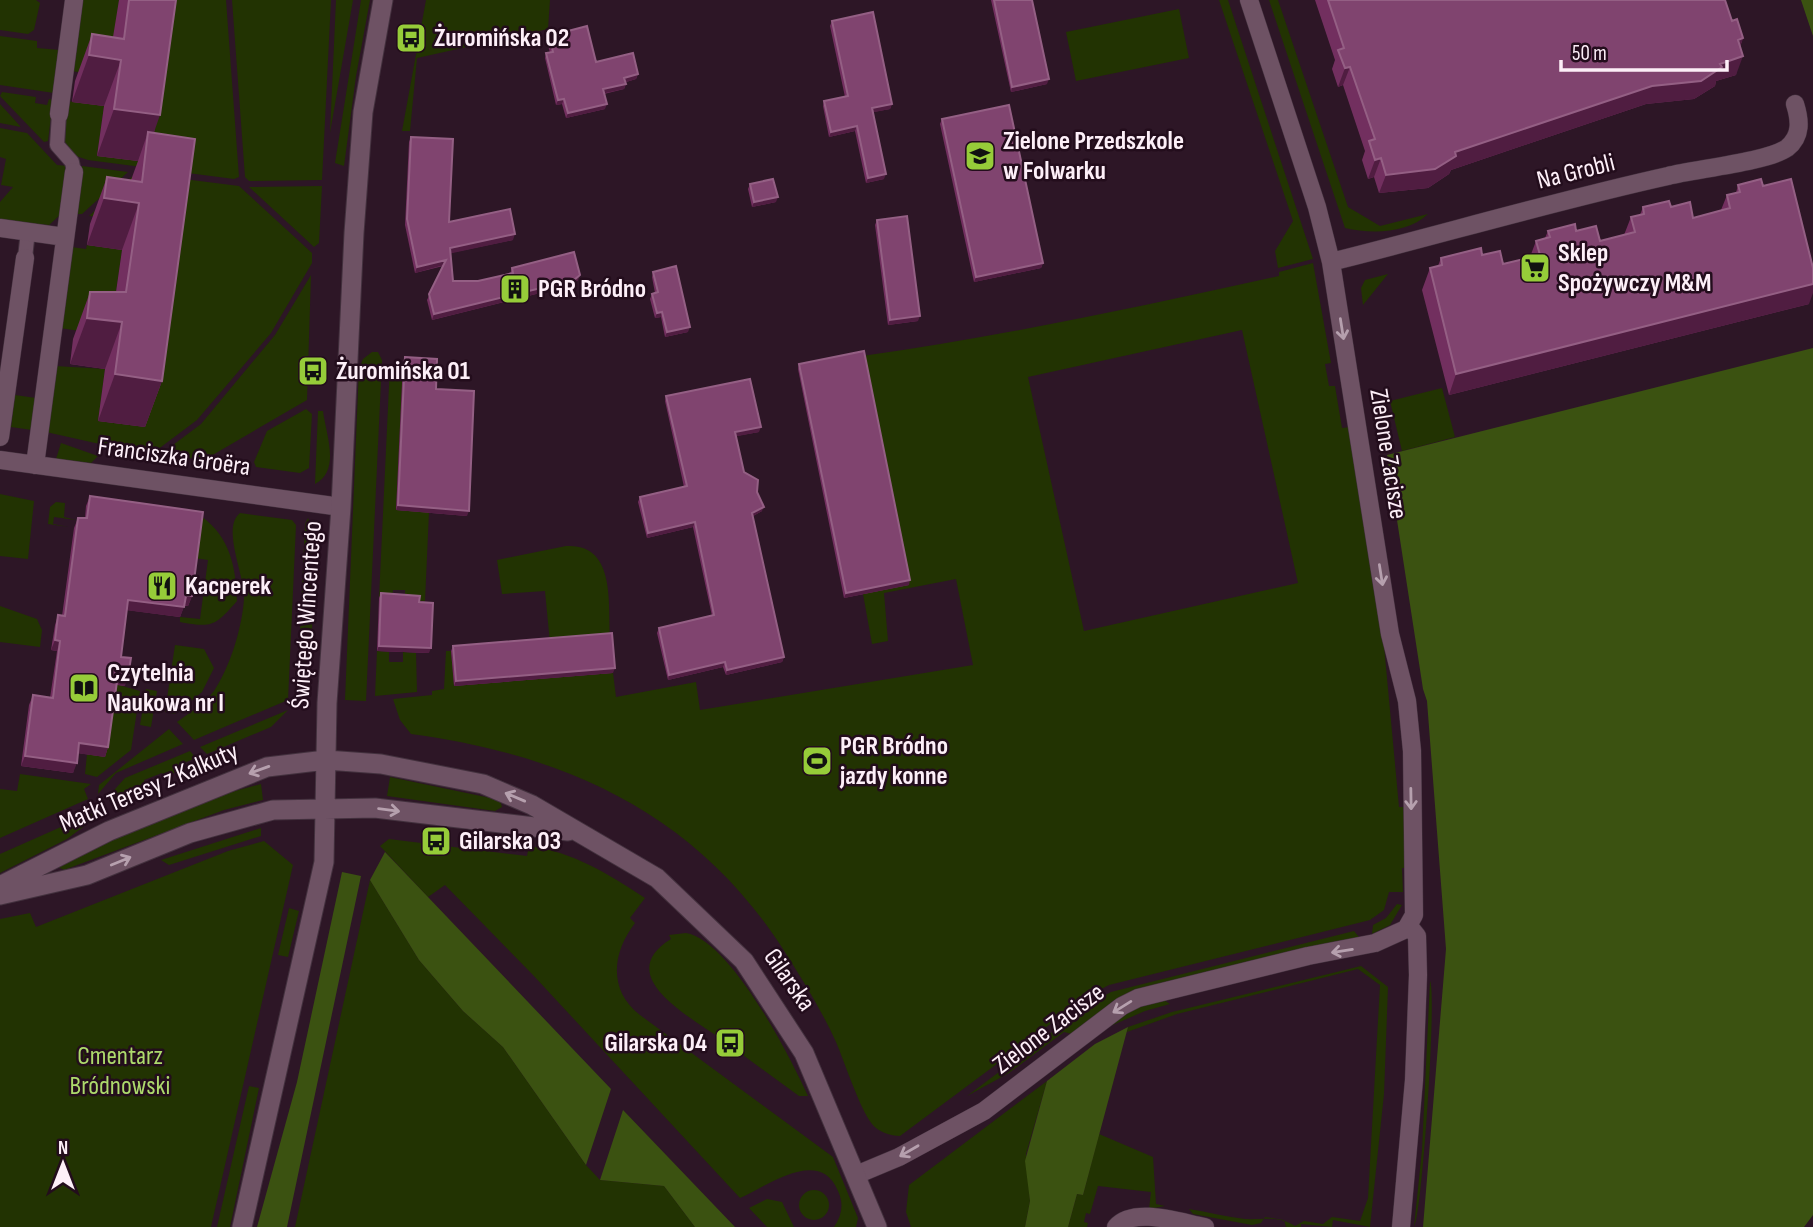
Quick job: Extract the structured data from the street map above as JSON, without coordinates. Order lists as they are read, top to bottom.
{
  "streets": {
    "street": [
      "Na Grobli",
      "Zielone Zacisze",
      "Franciszka Groëra",
      "Świętego Wincentego",
      "Matki Teresy z Kalkuty",
      "Gilarska"
    ]
  },
  "crossings": [
    ["Na Grobli", "Zielone Zacisze"],
    ["Zielone Zacisze", "Gilarska"],
    ["Franciszka Groëra", "Świętego Wincentego"],
    ["Świętego Wincentego", "Matki Teresy z Kalkuty"],
    ["Świętego Wincentego", "Gilarska"],
    ["Matki Teresy z Kalkuty", "Gilarska"]
  ],
  "parks": ["Cmentarz Bródnowski"],
  "places": {
    "bus stop": [
      "Żuromińska 02",
      "Żuromińska 01",
      "Gilarska 03",
      "Gilarska 04"
    ],
    "school or university": ["Zielone Przedszkole w Folwarku"],
    "supermarket": ["Sklep Spożywczy M&M"],
    "building": ["PGR Bródno"],
    "restaurant": ["Kacperek"],
    "library": ["Czytelnia Naukowa nr I"],
    "sports": ["PGR Bródno jazdy konne"]
  },
  "scale_bar": "50 m",
  "north": "top"
}
